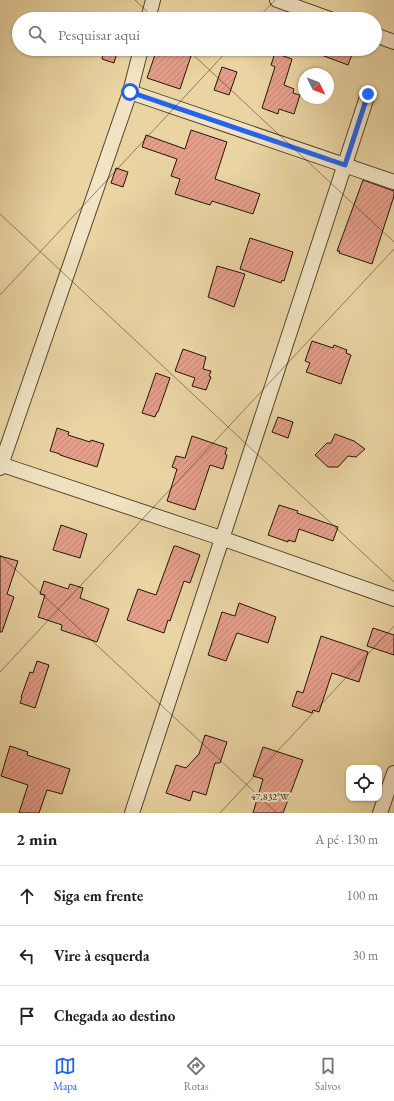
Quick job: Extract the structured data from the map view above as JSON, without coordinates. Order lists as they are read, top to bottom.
{
  "north": "bottom right",
  "page": {
    "search": "Pesquisar aqui",
    "heading": ["2 min", "A pé · 130 m"],
    "list": [
      ["Siga em frente", "100 m"],
      ["Vire à esquerda", "30 m"],
      "Chegada ao destino"
    ],
    "nav": ["Mapa", "Rotas", "Salvos"]
  },
  "coordinates": ["47.832°W"]
}
